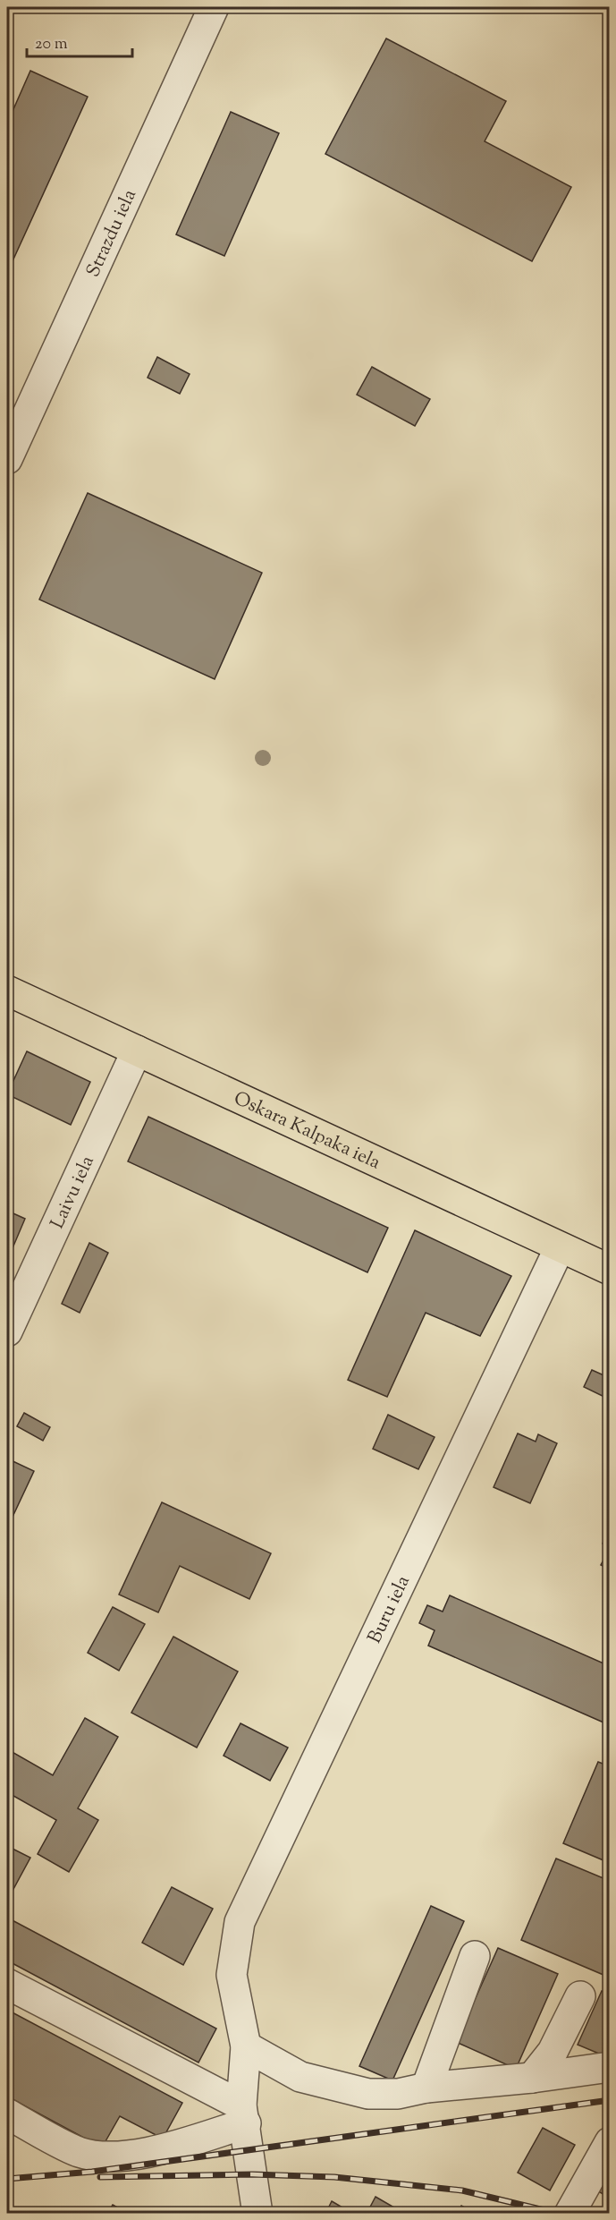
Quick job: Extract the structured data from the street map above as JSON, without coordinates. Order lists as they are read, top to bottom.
{
  "streets": {
    "main road": ["Oskara Kalpaka iela"],
    "street": ["Strazdu iela", "Laivu iela", "Buru iela"]
  },
  "crossings": [
    ["Oskara Kalpaka iela", "Laivu iela"],
    ["Oskara Kalpaka iela", "Buru iela"]
  ],
  "scale_bar": "20 m"
}
